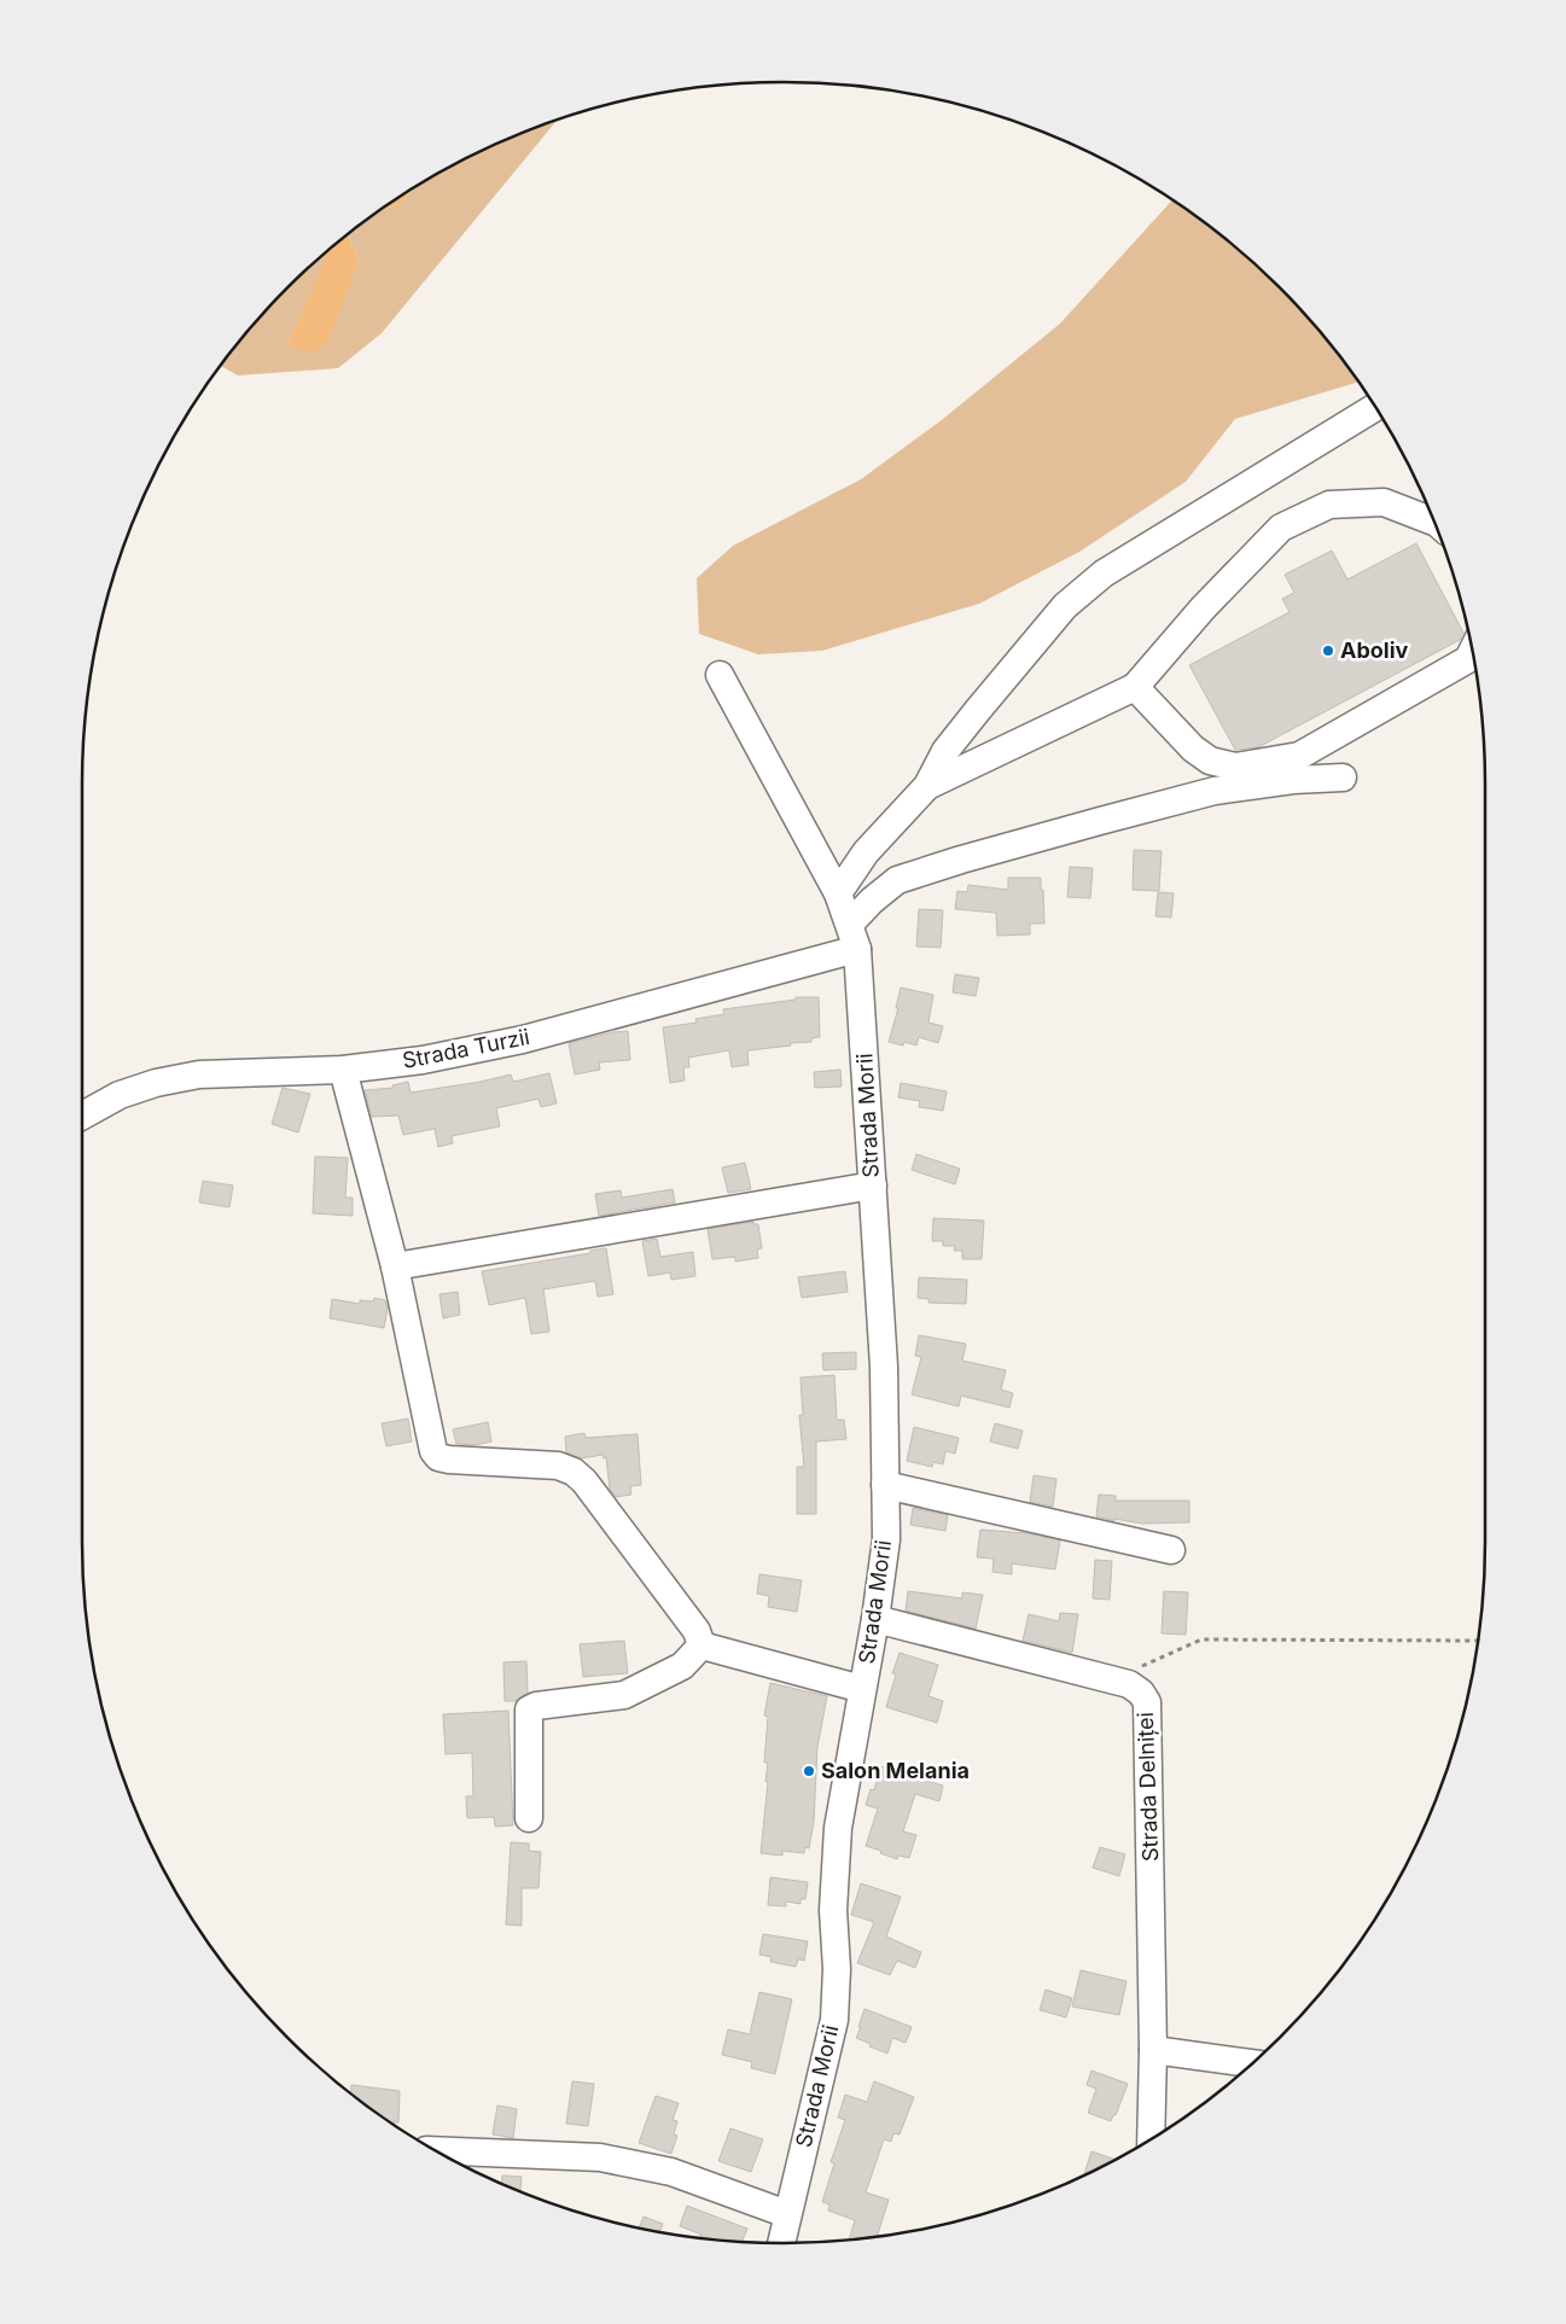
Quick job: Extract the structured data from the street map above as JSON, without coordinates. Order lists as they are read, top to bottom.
{
  "streets": {
    "street": ["Strada Turzii", "Strada Morii", "Strada Delniței"]
  },
  "crossings": [
    ["Strada Turzii", "Strada Morii"],
    ["Strada Morii", "Strada Delniței"]
  ],
  "places": ["Aboliv", "Salon Melania"]
}
